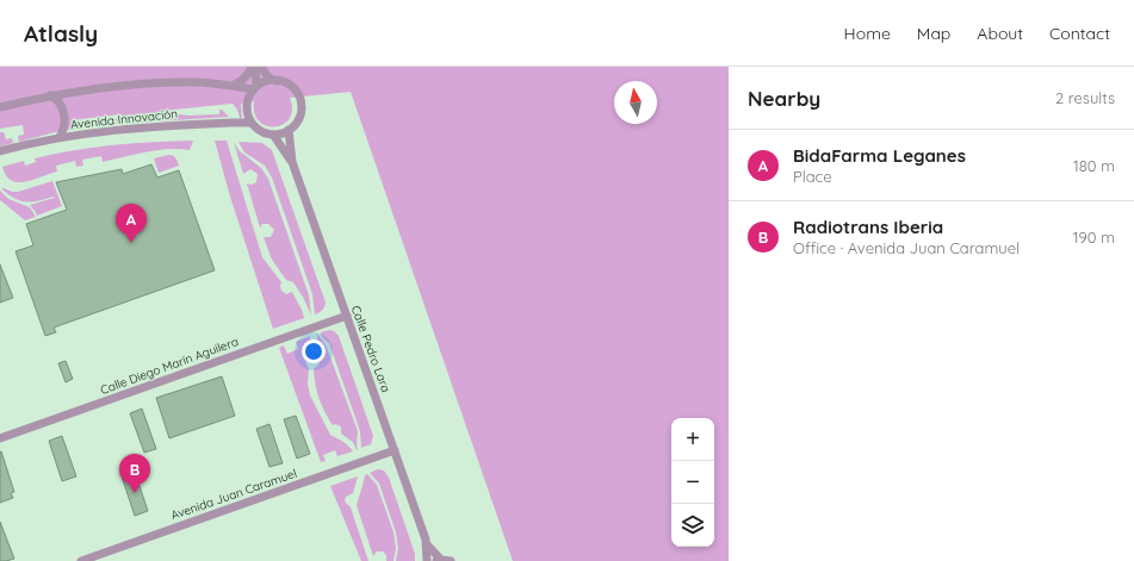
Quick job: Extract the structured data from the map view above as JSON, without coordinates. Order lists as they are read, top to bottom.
{
  "streets": {
    "street": [
      "Avenida Innovación",
      "Calle Pedro Lara",
      "Calle Diego Marín Aguilera",
      "Avenida Juan Caramuel"
    ]
  },
  "crossings": [
    ["Avenida Innovación", "Calle Pedro Lara"],
    ["Calle Pedro Lara", "Calle Diego Marín Aguilera"],
    ["Calle Pedro Lara", "Avenida Juan Caramuel"]
  ],
  "north": "top",
  "page": {
    "header": "Atlasly",
    "nav": [
      "Home",
      "Map",
      "About",
      "Contact"
    ],
    "heading": ["Nearby", "2 results"],
    "list": [
      {
        "mark": "A",
        "name": "BidaFarma Leganes",
        "note": "Place",
        "value": "180 m"
      },
      {
        "mark": "B",
        "name": "Radiotrans Iberia",
        "note": "Office · Avenida Juan Caramuel",
        "value": "190 m"
      }
    ],
    "pins": ["A", "B"],
    "map_buttons": ["+", "−"]
  }
}
